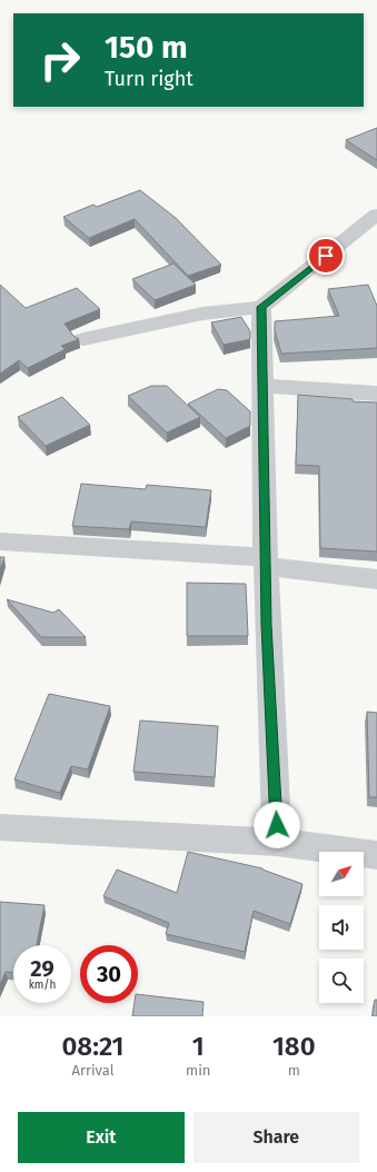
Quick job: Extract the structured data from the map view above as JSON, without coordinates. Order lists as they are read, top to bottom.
{
  "north": "top right",
  "page": {
    "turn": ["150 m", "Turn right"],
    "speed": "29 km/h",
    "limit": "30",
    "eta": [
      "08:21",
      "Arrival",
      "1",
      "min",
      "180",
      "m"
    ],
    "buttons": ["Exit", "Share"]
  }
}
